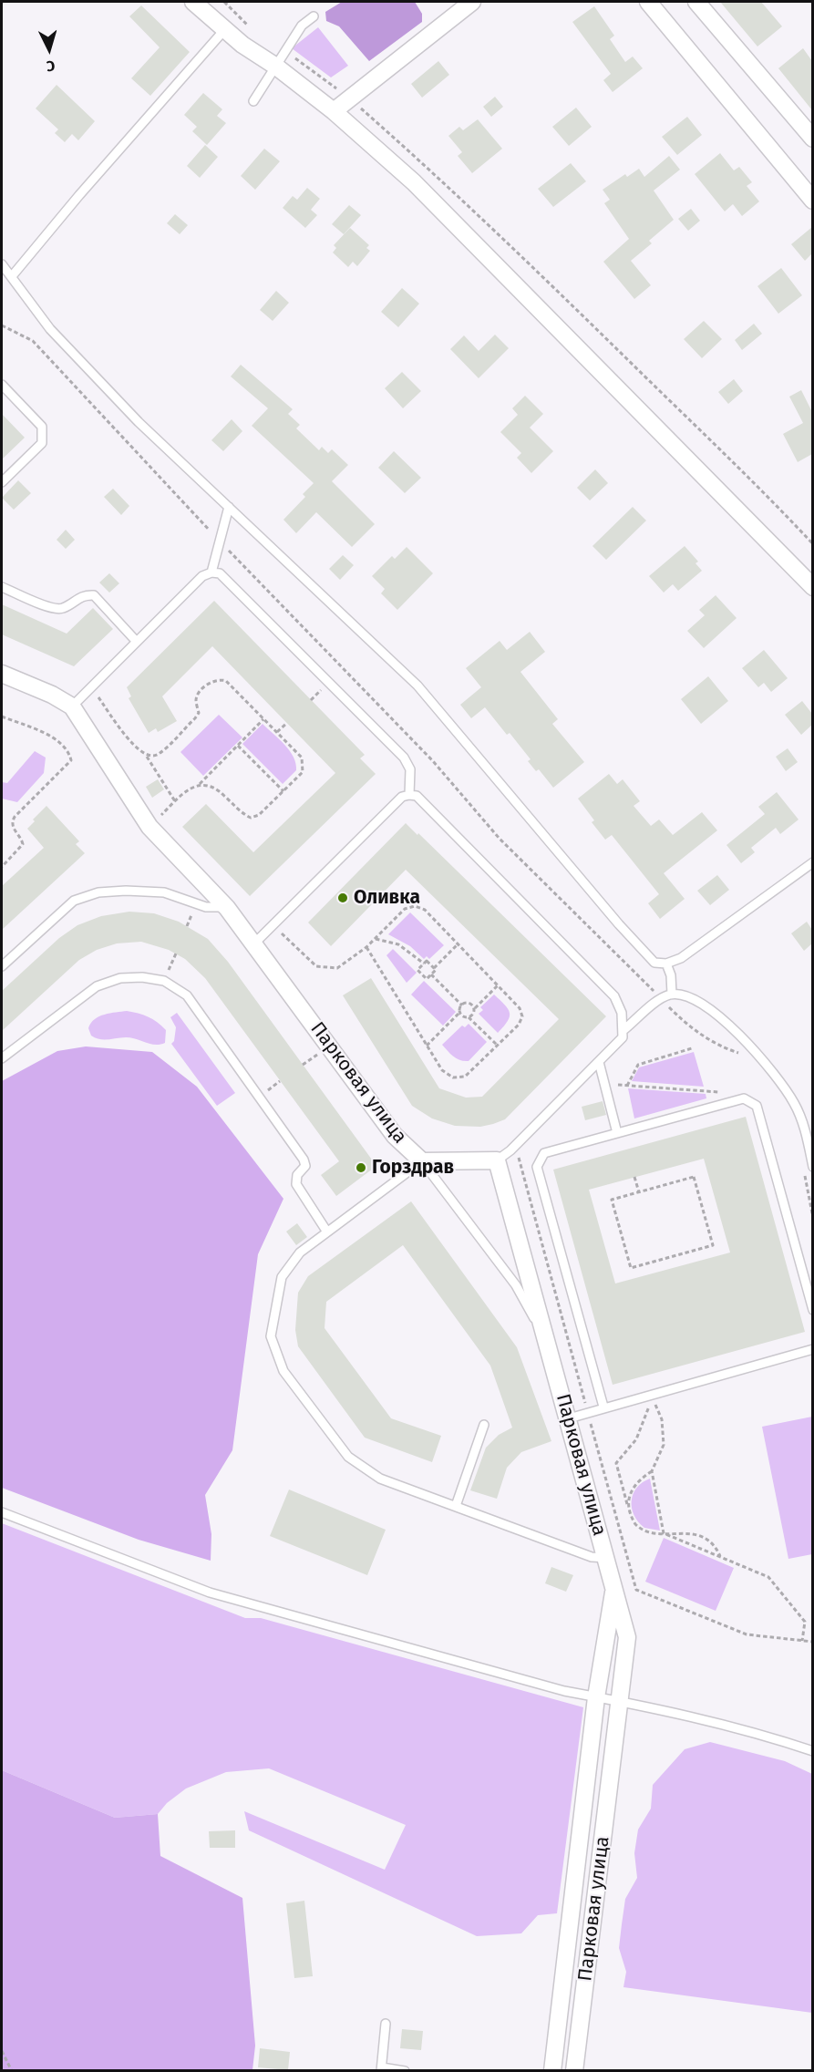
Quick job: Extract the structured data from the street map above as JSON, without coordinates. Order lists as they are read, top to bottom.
{
  "streets": {
    "street": ["Парковая улица"]
  },
  "places": ["Оливка", "Горздрав"],
  "north": "bottom"
}
